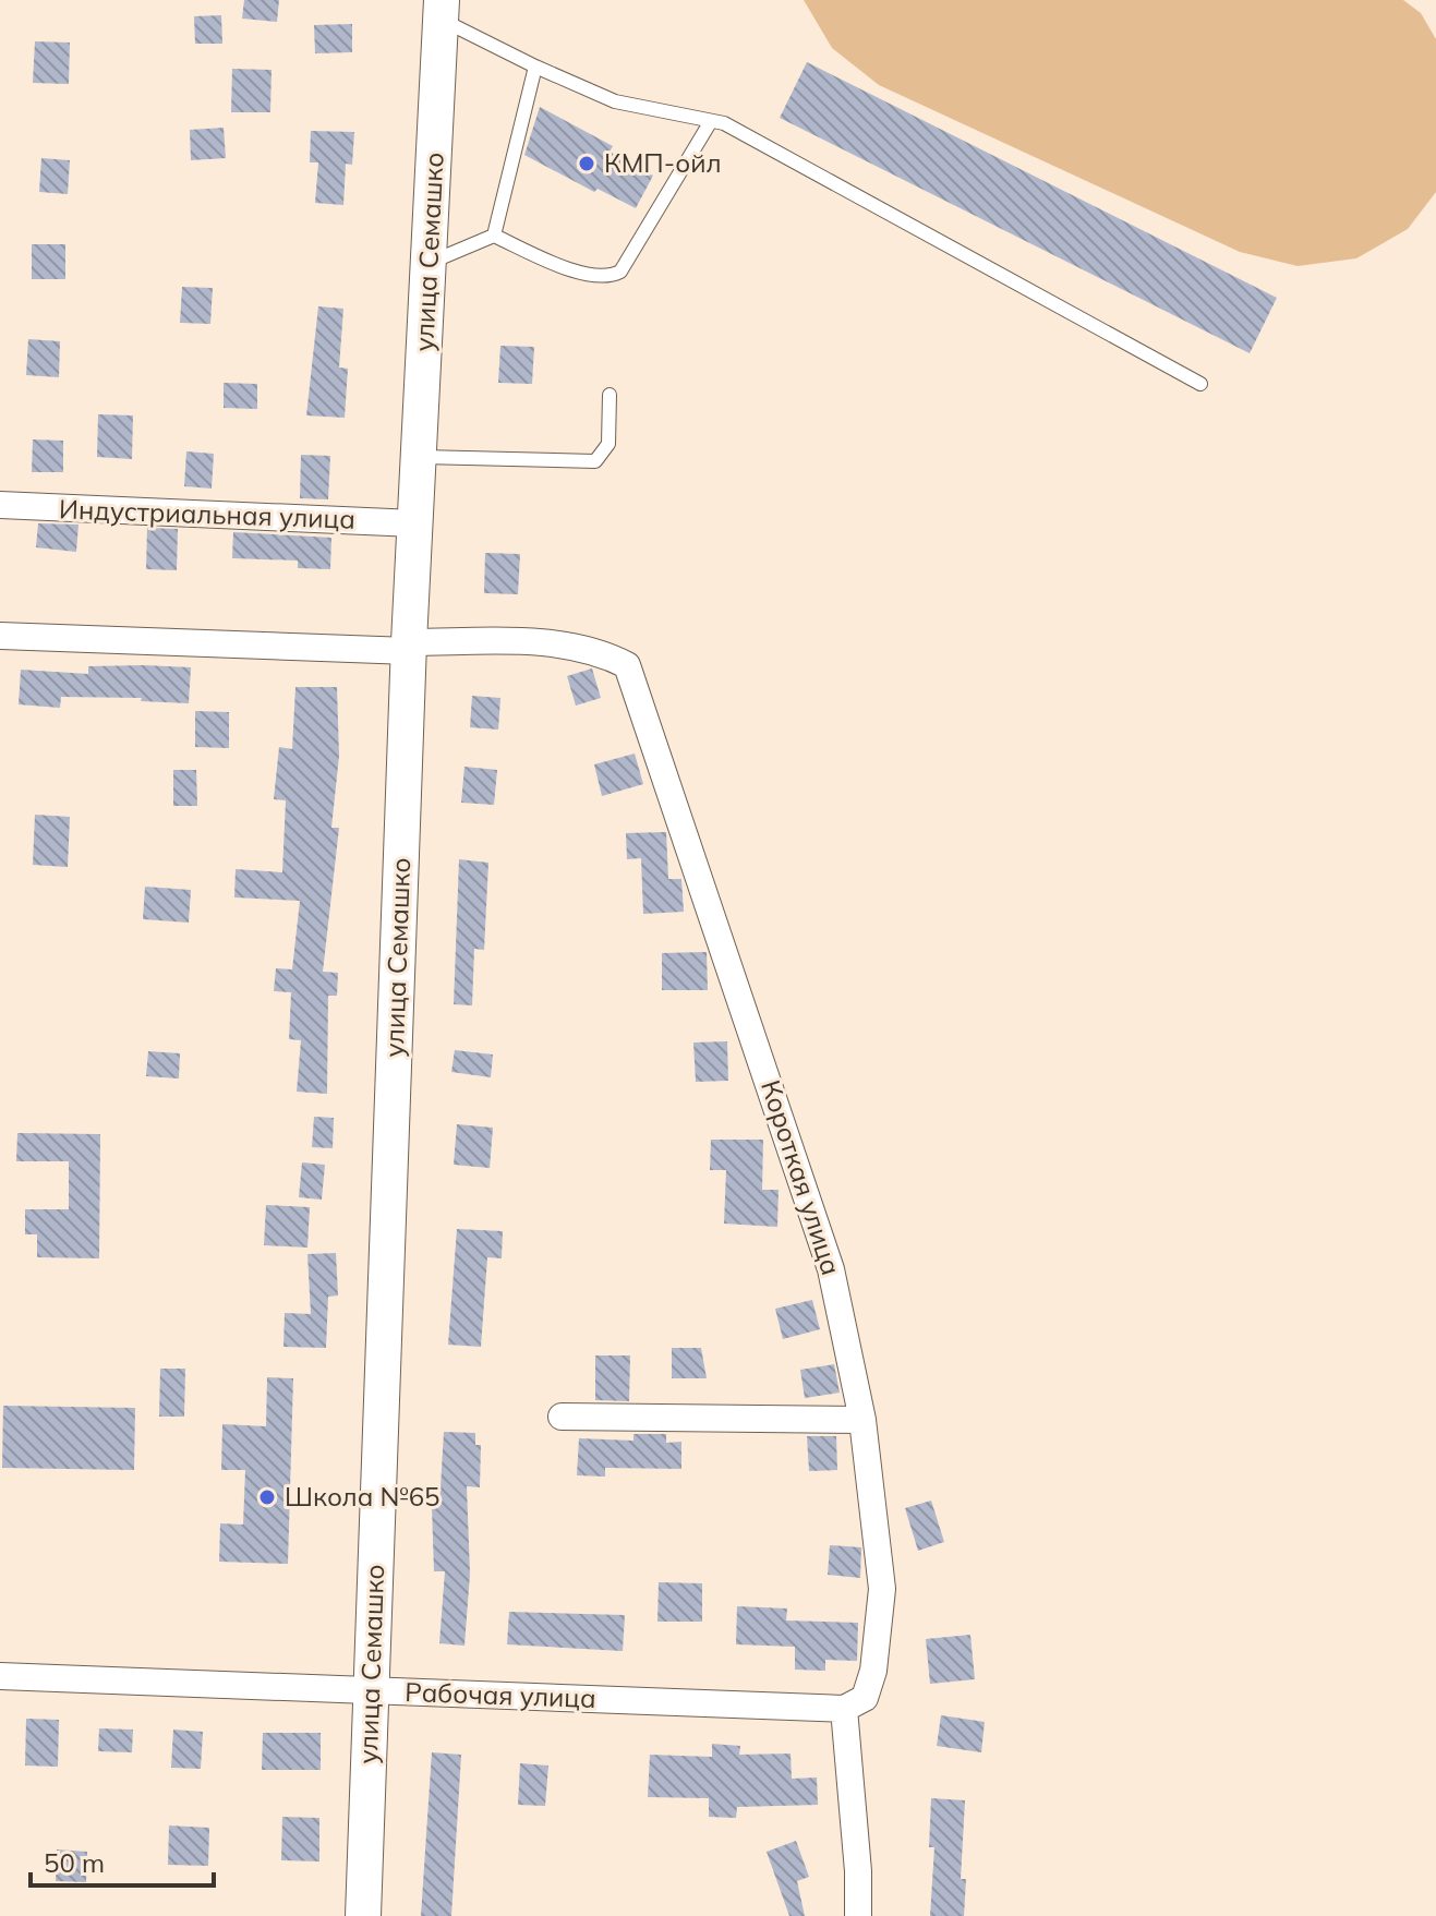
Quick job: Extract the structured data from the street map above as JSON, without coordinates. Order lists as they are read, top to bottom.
{
  "streets": {
    "main road": ["улица Семашко"],
    "street": ["Индустриальная улица", "Короткая улица", "Рабочая улица"]
  },
  "crossings": [
    ["улица Семашко", "Индустриальная улица"],
    ["улица Семашко", "Короткая улица"],
    ["улица Семашко", "Рабочая улица"],
    ["Короткая улица", "Рабочая улица"]
  ],
  "places": ["КМП-ойл", "Школа №65"],
  "scale_bar": "50 m"
}
